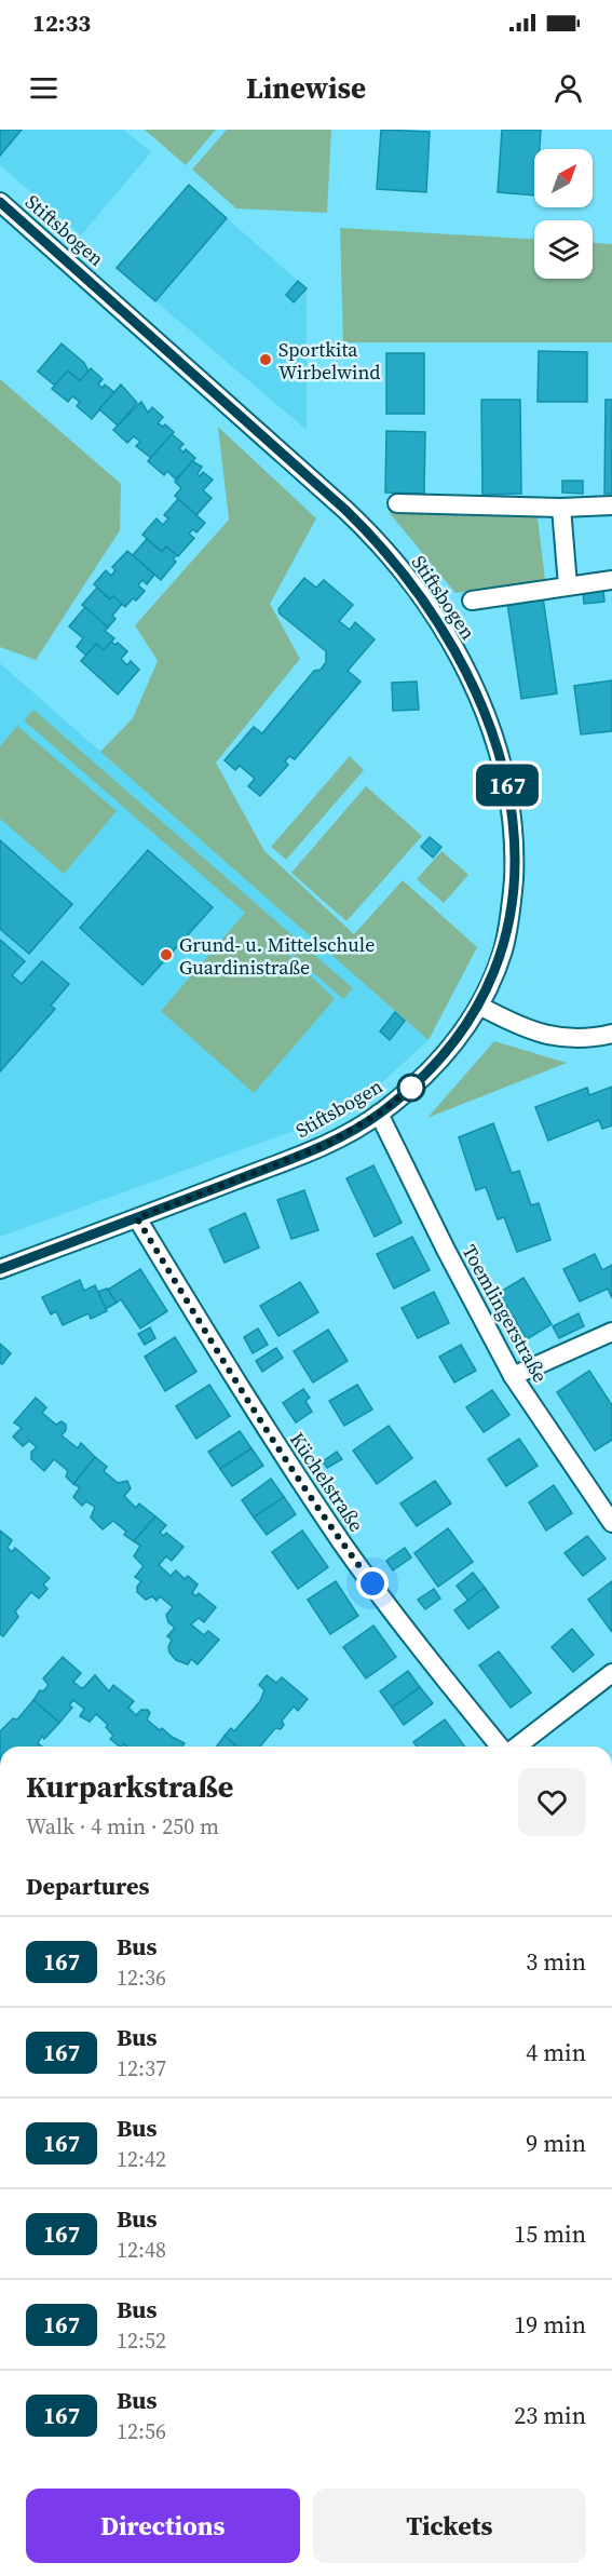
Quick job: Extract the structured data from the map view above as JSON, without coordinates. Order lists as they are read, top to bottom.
{
  "streets": {
    "street": ["Stiftsbogen", "Toemlingerstraße", "Küchelstraße"]
  },
  "crossings": [
    ["Stiftsbogen", "Toemlingerstraße"],
    ["Stiftsbogen", "Küchelstraße"]
  ],
  "places": ["Sportkita Wirbelwind", "Grund- u. Mittelschule Guardinistraße"],
  "lines": ["bus line 167"],
  "north": "top right",
  "page": {
    "status": "12:33",
    "header": "Linewise",
    "on_map": "167",
    "heading": [
      ["Kurparkstraße", "Walk · 4 min · 250 m"],
      "Departures"
    ],
    "list": [
      {
        "mark": "167",
        "name": "Bus",
        "note": "12:36",
        "value": "3 min"
      },
      {
        "mark": "167",
        "name": "Bus",
        "note": "12:37",
        "value": "4 min"
      },
      {
        "mark": "167",
        "name": "Bus",
        "note": "12:42",
        "value": "9 min"
      },
      {
        "mark": "167",
        "name": "Bus",
        "note": "12:48",
        "value": "15 min"
      },
      {
        "mark": "167",
        "name": "Bus",
        "note": "12:52",
        "value": "19 min"
      },
      {
        "mark": "167",
        "name": "Bus",
        "note": "12:56",
        "value": "23 min"
      }
    ],
    "buttons": ["Directions", "Tickets"]
  }
}
